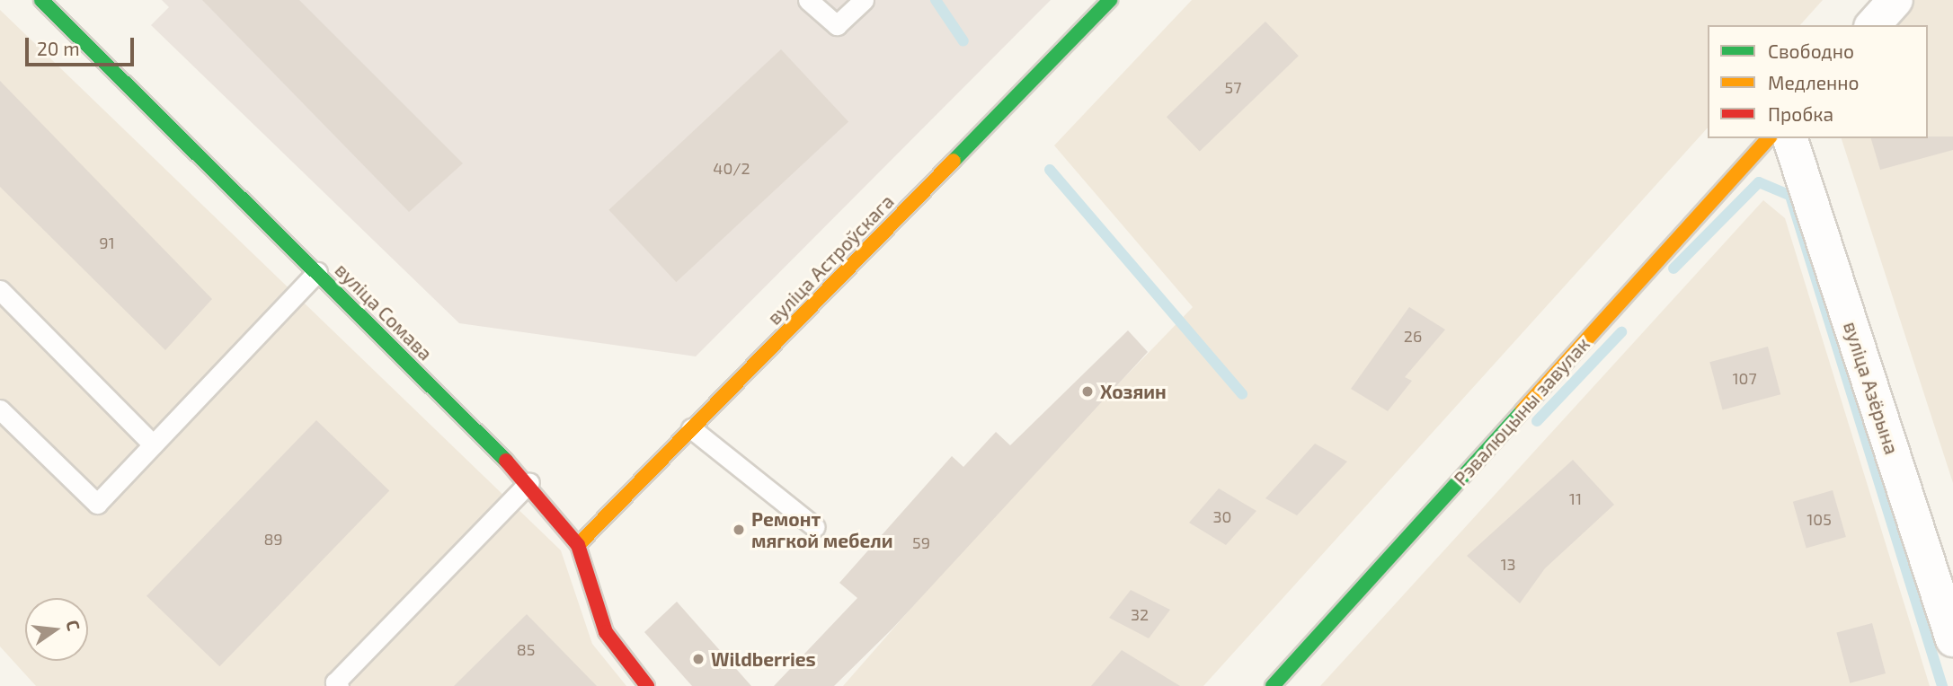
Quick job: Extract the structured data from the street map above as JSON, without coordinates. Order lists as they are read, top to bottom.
{
  "streets": {
    "street": [
      "вуліца Астроўскага",
      "вуліца Сомава",
      "вуліца Азёрына",
      "Рэвалюцыны завулак"
    ]
  },
  "crossings": [
    ["вуліца Астроўскага", "вуліца Сомава"]
  ],
  "places": ["Хозяин", "Ремонт мягкой мебели", "Wildberries"],
  "house_numbers": [
    "57",
    "40/2",
    "91",
    "26",
    "107",
    "11",
    "30",
    "105",
    "89",
    "59",
    "13",
    "32",
    "85"
  ],
  "legend": ["Свободно", "Медленно", "Пробка"],
  "scale_bar": "20 m",
  "north": "right"
}
